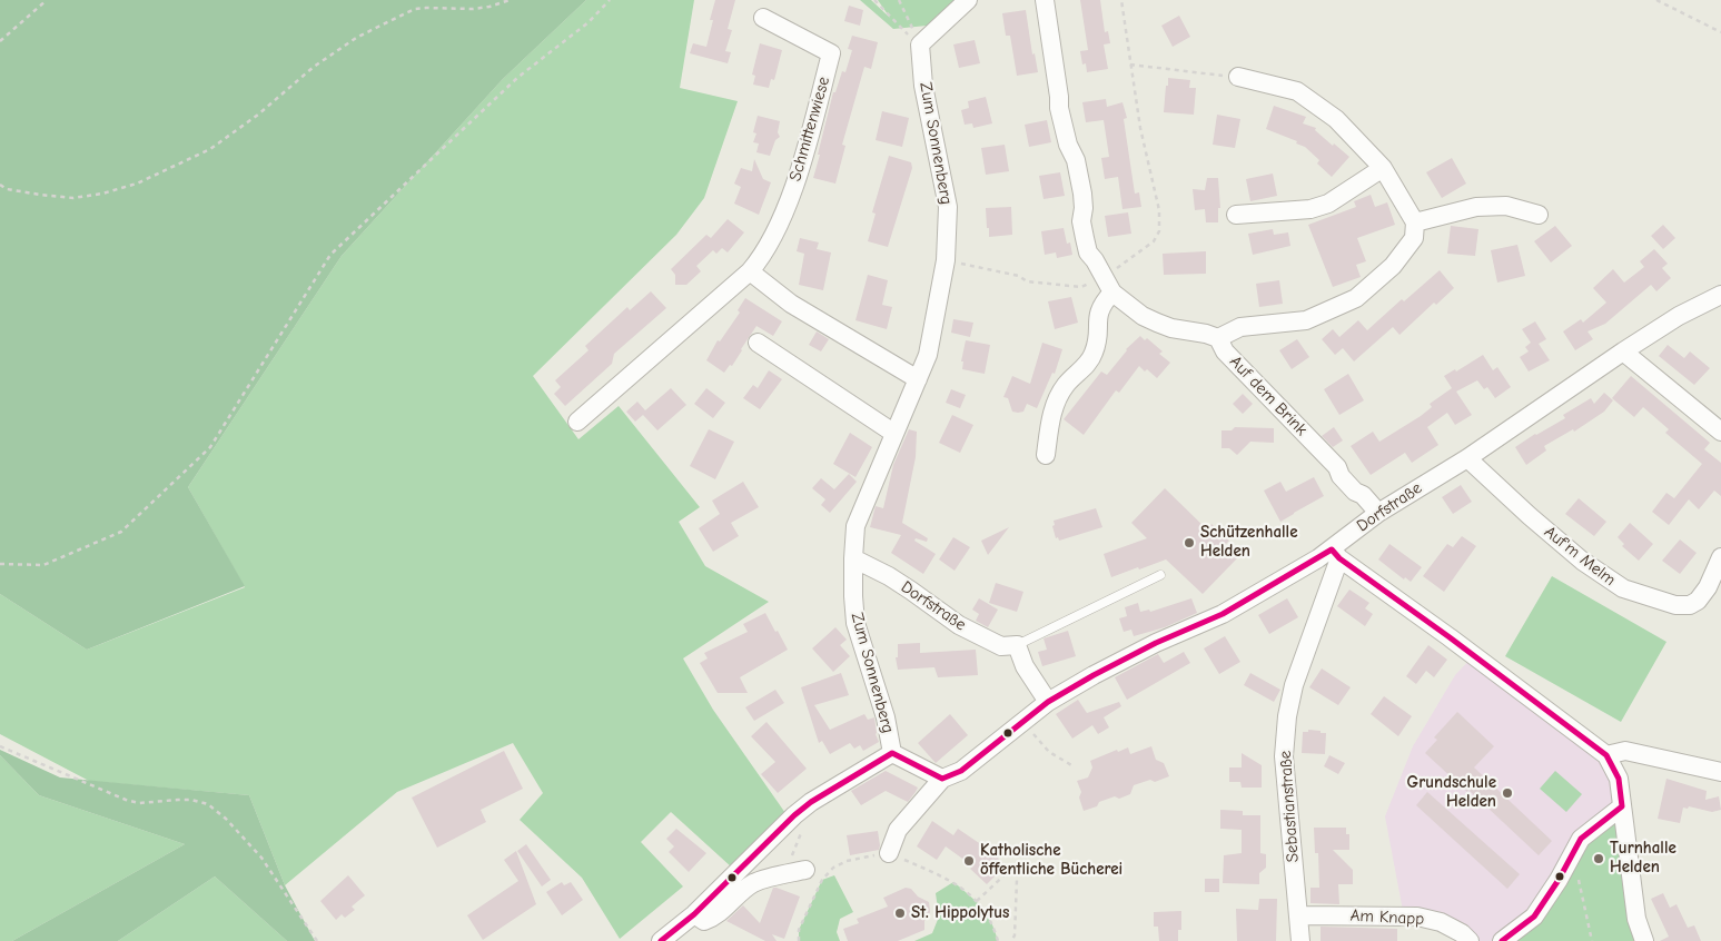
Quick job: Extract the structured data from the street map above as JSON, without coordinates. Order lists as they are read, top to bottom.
{
  "streets": {
    "street": [
      "Schmittenwiese",
      "Zum Sonnenberg",
      "Auf dem Brink",
      "Dorfstraße",
      "Auf'm Melm",
      "Sebastianstraße",
      "Am Knapp"
    ]
  },
  "crossings": [
    ["Zum Sonnenberg", "Dorfstraße"],
    ["Auf dem Brink", "Dorfstraße"],
    ["Dorfstraße", "Auf'm Melm"],
    ["Dorfstraße", "Sebastianstraße"],
    ["Sebastianstraße", "Am Knapp"]
  ],
  "places": [
    "Schützenhalle Helden",
    "Grundschule Helden",
    "Turnhalle Helden",
    "Katholische öffentliche Bücherei",
    "St. Hippolytus"
  ]
}
